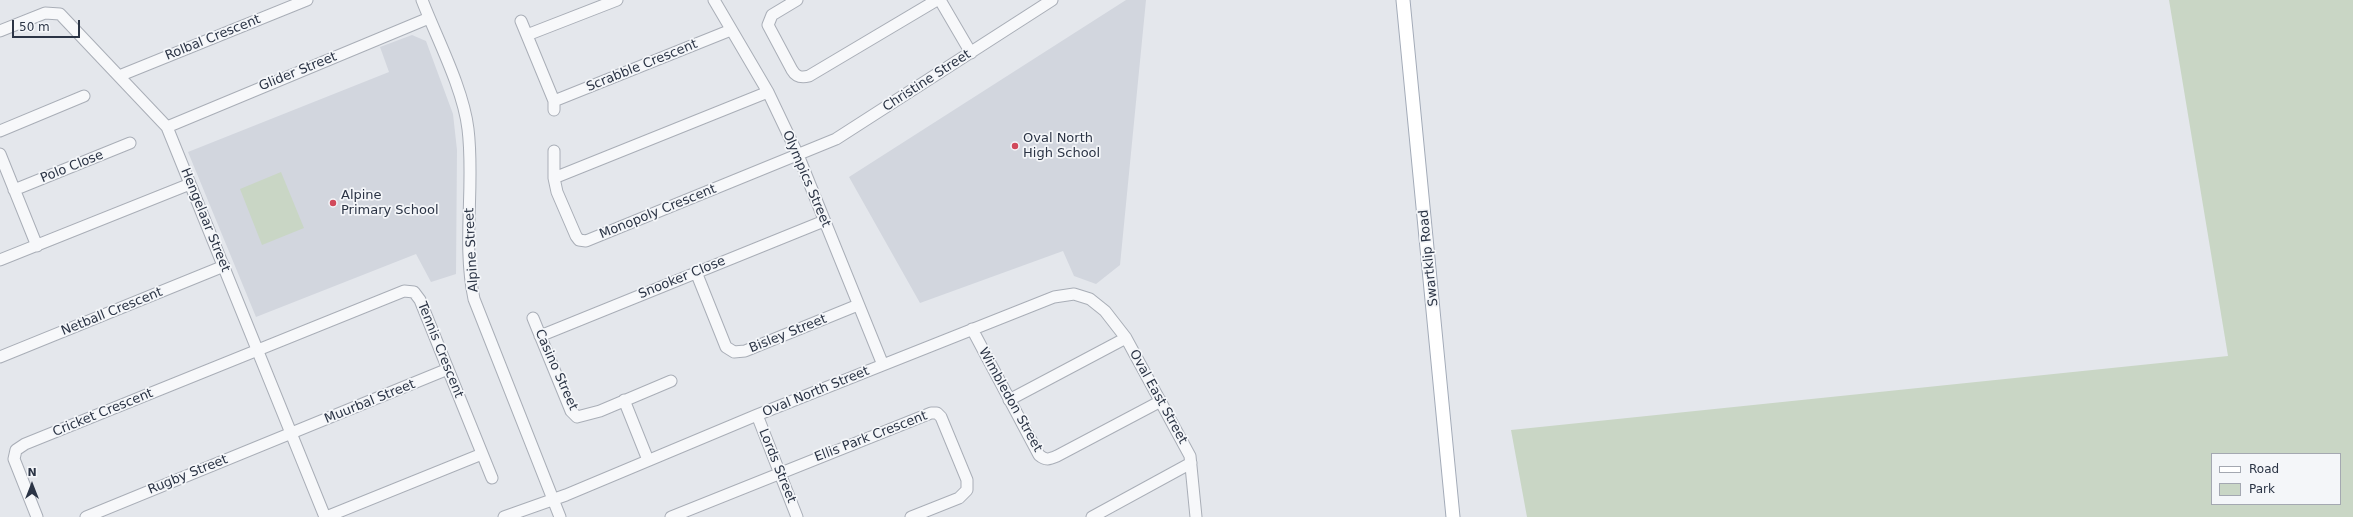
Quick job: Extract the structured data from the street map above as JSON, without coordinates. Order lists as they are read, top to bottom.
{
  "streets": {
    "main road": ["Swartklip Road"],
    "street": [
      "Rolbal Crescent",
      "Scrabble Crescent",
      "Glider Street",
      "Christine Street",
      "Polo Close",
      "Olympics Street",
      "Monopoly Crescent",
      "Hengelaar Street",
      "Alpine Street",
      "Snooker Close",
      "Netball Crescent",
      "Bisley Street",
      "Tennis Crescent",
      "Casino Street",
      "Oval North Street",
      "Oval East Street",
      "Wimbledon Street",
      "Muurbal Street",
      "Cricket Crescent",
      "Ellis Park Crescent",
      "Lords Street",
      "Rugby Street"
    ]
  },
  "crossings": [
    ["Rolbal Crescent", "Hengelaar Street"],
    ["Scrabble Crescent", "Olympics Street"],
    ["Glider Street", "Hengelaar Street"],
    ["Glider Street", "Alpine Street"],
    ["Christine Street", "Olympics Street"],
    ["Christine Street", "Monopoly Crescent"],
    ["Olympics Street", "Monopoly Crescent"],
    ["Olympics Street", "Snooker Close"],
    ["Olympics Street", "Bisley Street"],
    ["Olympics Street", "Oval North Street"],
    ["Hengelaar Street", "Netball Crescent"],
    ["Hengelaar Street", "Tennis Crescent"],
    ["Hengelaar Street", "Muurbal Street"],
    ["Hengelaar Street", "Cricket Crescent"],
    ["Hengelaar Street", "Rugby Street"],
    ["Alpine Street", "Oval North Street"],
    ["Snooker Close", "Bisley Street"],
    ["Snooker Close", "Casino Street"],
    ["Tennis Crescent", "Muurbal Street"],
    ["Tennis Crescent", "Cricket Crescent"],
    ["Oval North Street", "Oval East Street"],
    ["Oval North Street", "Wimbledon Street"],
    ["Oval North Street", "Lords Street"],
    ["Oval East Street", "Wimbledon Street"],
    ["Muurbal Street", "Rugby Street"],
    ["Ellis Park Crescent", "Lords Street"]
  ],
  "places": ["Oval North High School", "Alpine Primary School"],
  "legend": ["Road", "Park"],
  "scale_bar": "50 m",
  "north": "top"
}
